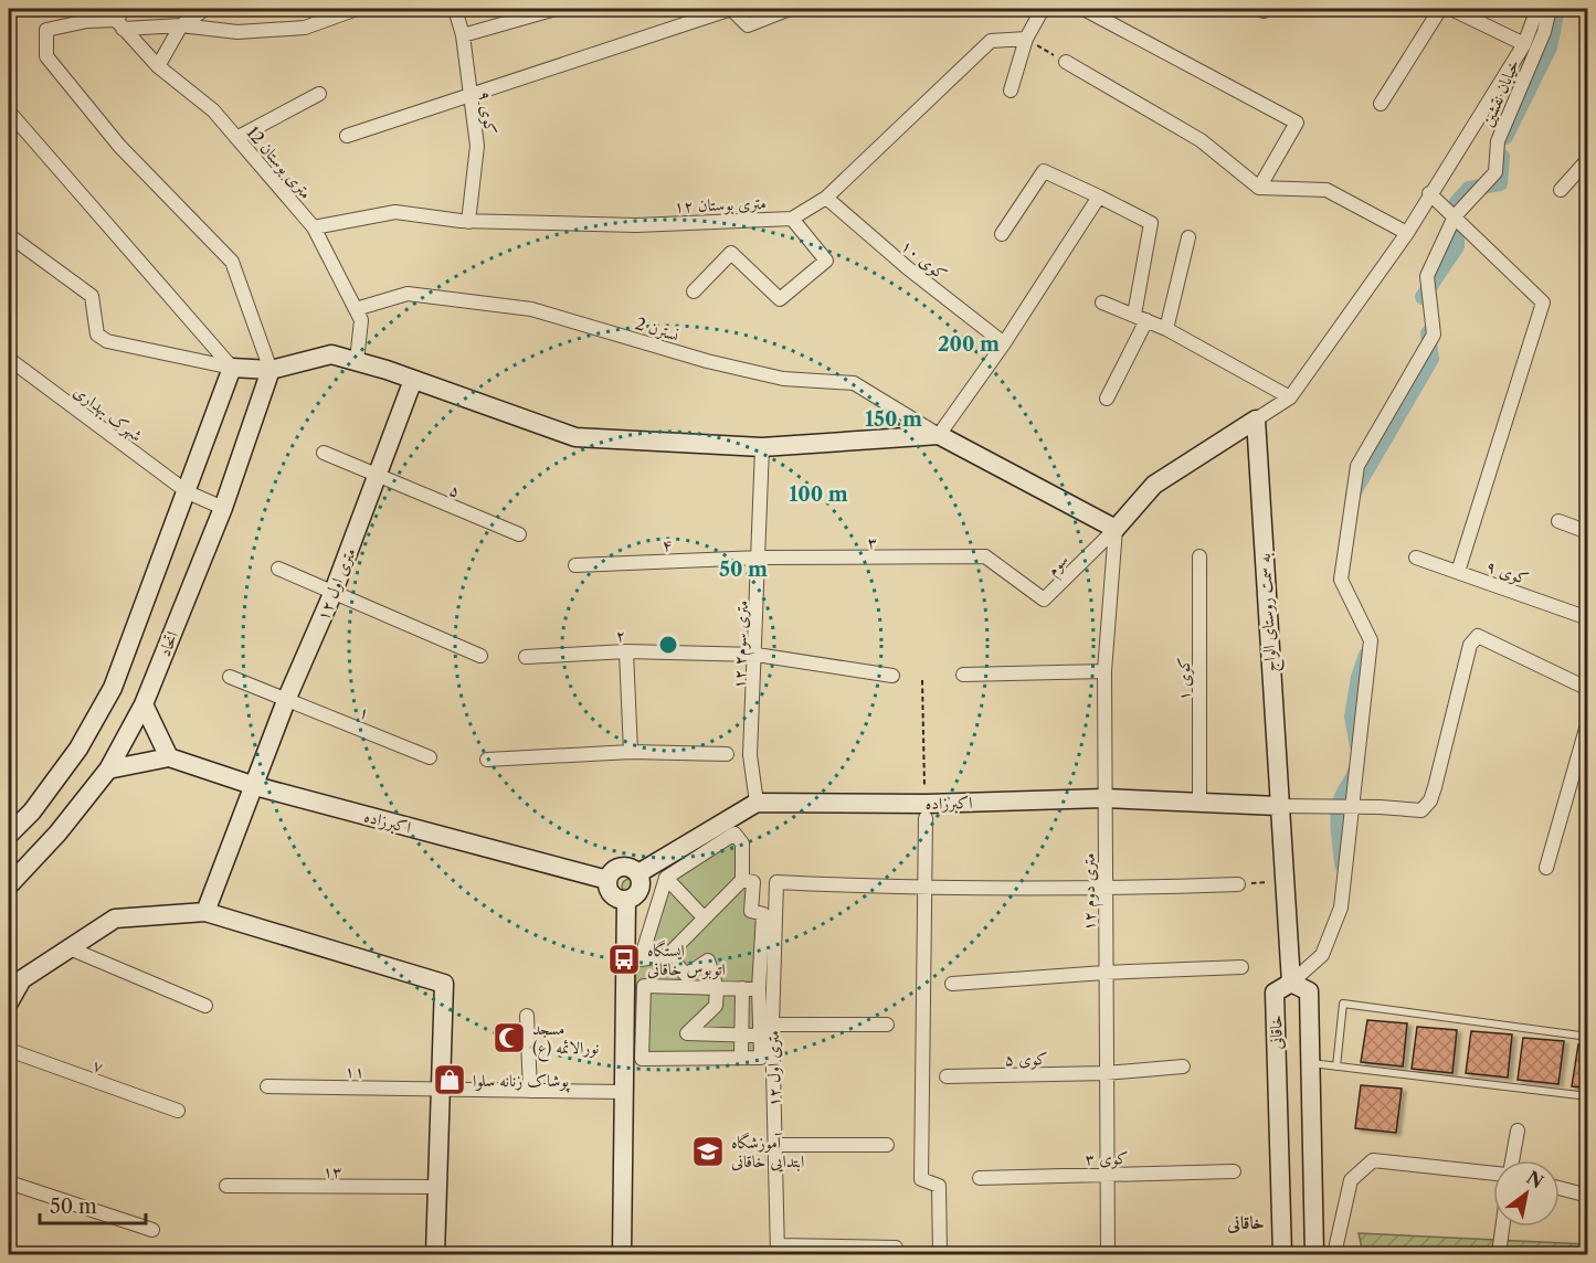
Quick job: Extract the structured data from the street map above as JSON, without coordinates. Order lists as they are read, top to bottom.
{
  "streets": {
    "street": [
      "خیابان نقشین",
      "کوی ۹",
      "12 متری بوستان",
      "۱۲ متری بوستان",
      "کوی ۱۰",
      "نسترن 2",
      "شهرک بهداری",
      "۵",
      "۳",
      "۴",
      "سوم",
      "۱۲ متری اول",
      "به سمت روستای الواج",
      "۲",
      "اتحاد",
      "۱۲ متری سوم۲",
      "کوی ۱",
      "۱",
      "اکبرزاده",
      "۱۲ متری دوم",
      "خاقانی",
      "کوی ۵",
      "۷",
      "۱۱",
      "کوی ۳",
      "۱۳"
    ]
  },
  "crossings": [
    ["خیابان نقشین", "به سمت روستای الواج"],
    ["خیابان نقشین", "خاقانی"],
    ["کوی ۹", "۱۲ متری بوستان"],
    ["12 متری بوستان", "۱۲ متری بوستان"],
    ["12 متری بوستان", "نسترن 2"],
    ["۱۲ متری بوستان", "کوی ۱۰"],
    ["شهرک بهداری", "اتحاد"],
    ["۵", "۱۲ متری اول"],
    ["۳", "۴"],
    ["۳", "سوم"],
    ["۳", "۱۲ متری سوم۲"],
    ["۴", "۱۲ متری سوم۲"],
    ["سوم", "۱۲ متری دوم"],
    ["۱۲ متری اول", "۱"],
    ["۱۲ متری اول", "اکبرزاده"],
    ["به سمت روستای الواج", "اکبرزاده"],
    ["به سمت روستای الواج", "خاقانی"],
    ["۲", "۱۲ متری سوم۲"],
    ["۱۲ متری سوم۲", "اکبرزاده"],
    ["کوی ۱", "اکبرزاده"],
    ["اکبرزاده", "۱۲ متری دوم"],
    ["۱۲ متری دوم", "کوی ۵"],
    ["۱۲ متری دوم", "کوی ۳"]
  ],
  "districts": ["خاقانی"],
  "places": {
    "bus stop": ["ایستگاه اتوبوس خاقانی"],
    "mosque": ["مسجد نورالائمه (ع)"],
    "shop": ["پوشاک زنانه سلوا"],
    "school or university": ["آموزشگاه ابتدایی خاقانی"]
  },
  "scale_bar": "50 m",
  "north": "top right",
  "rings": [
    "200 m",
    "150 m",
    "100 m",
    "50 m"
  ]
}
